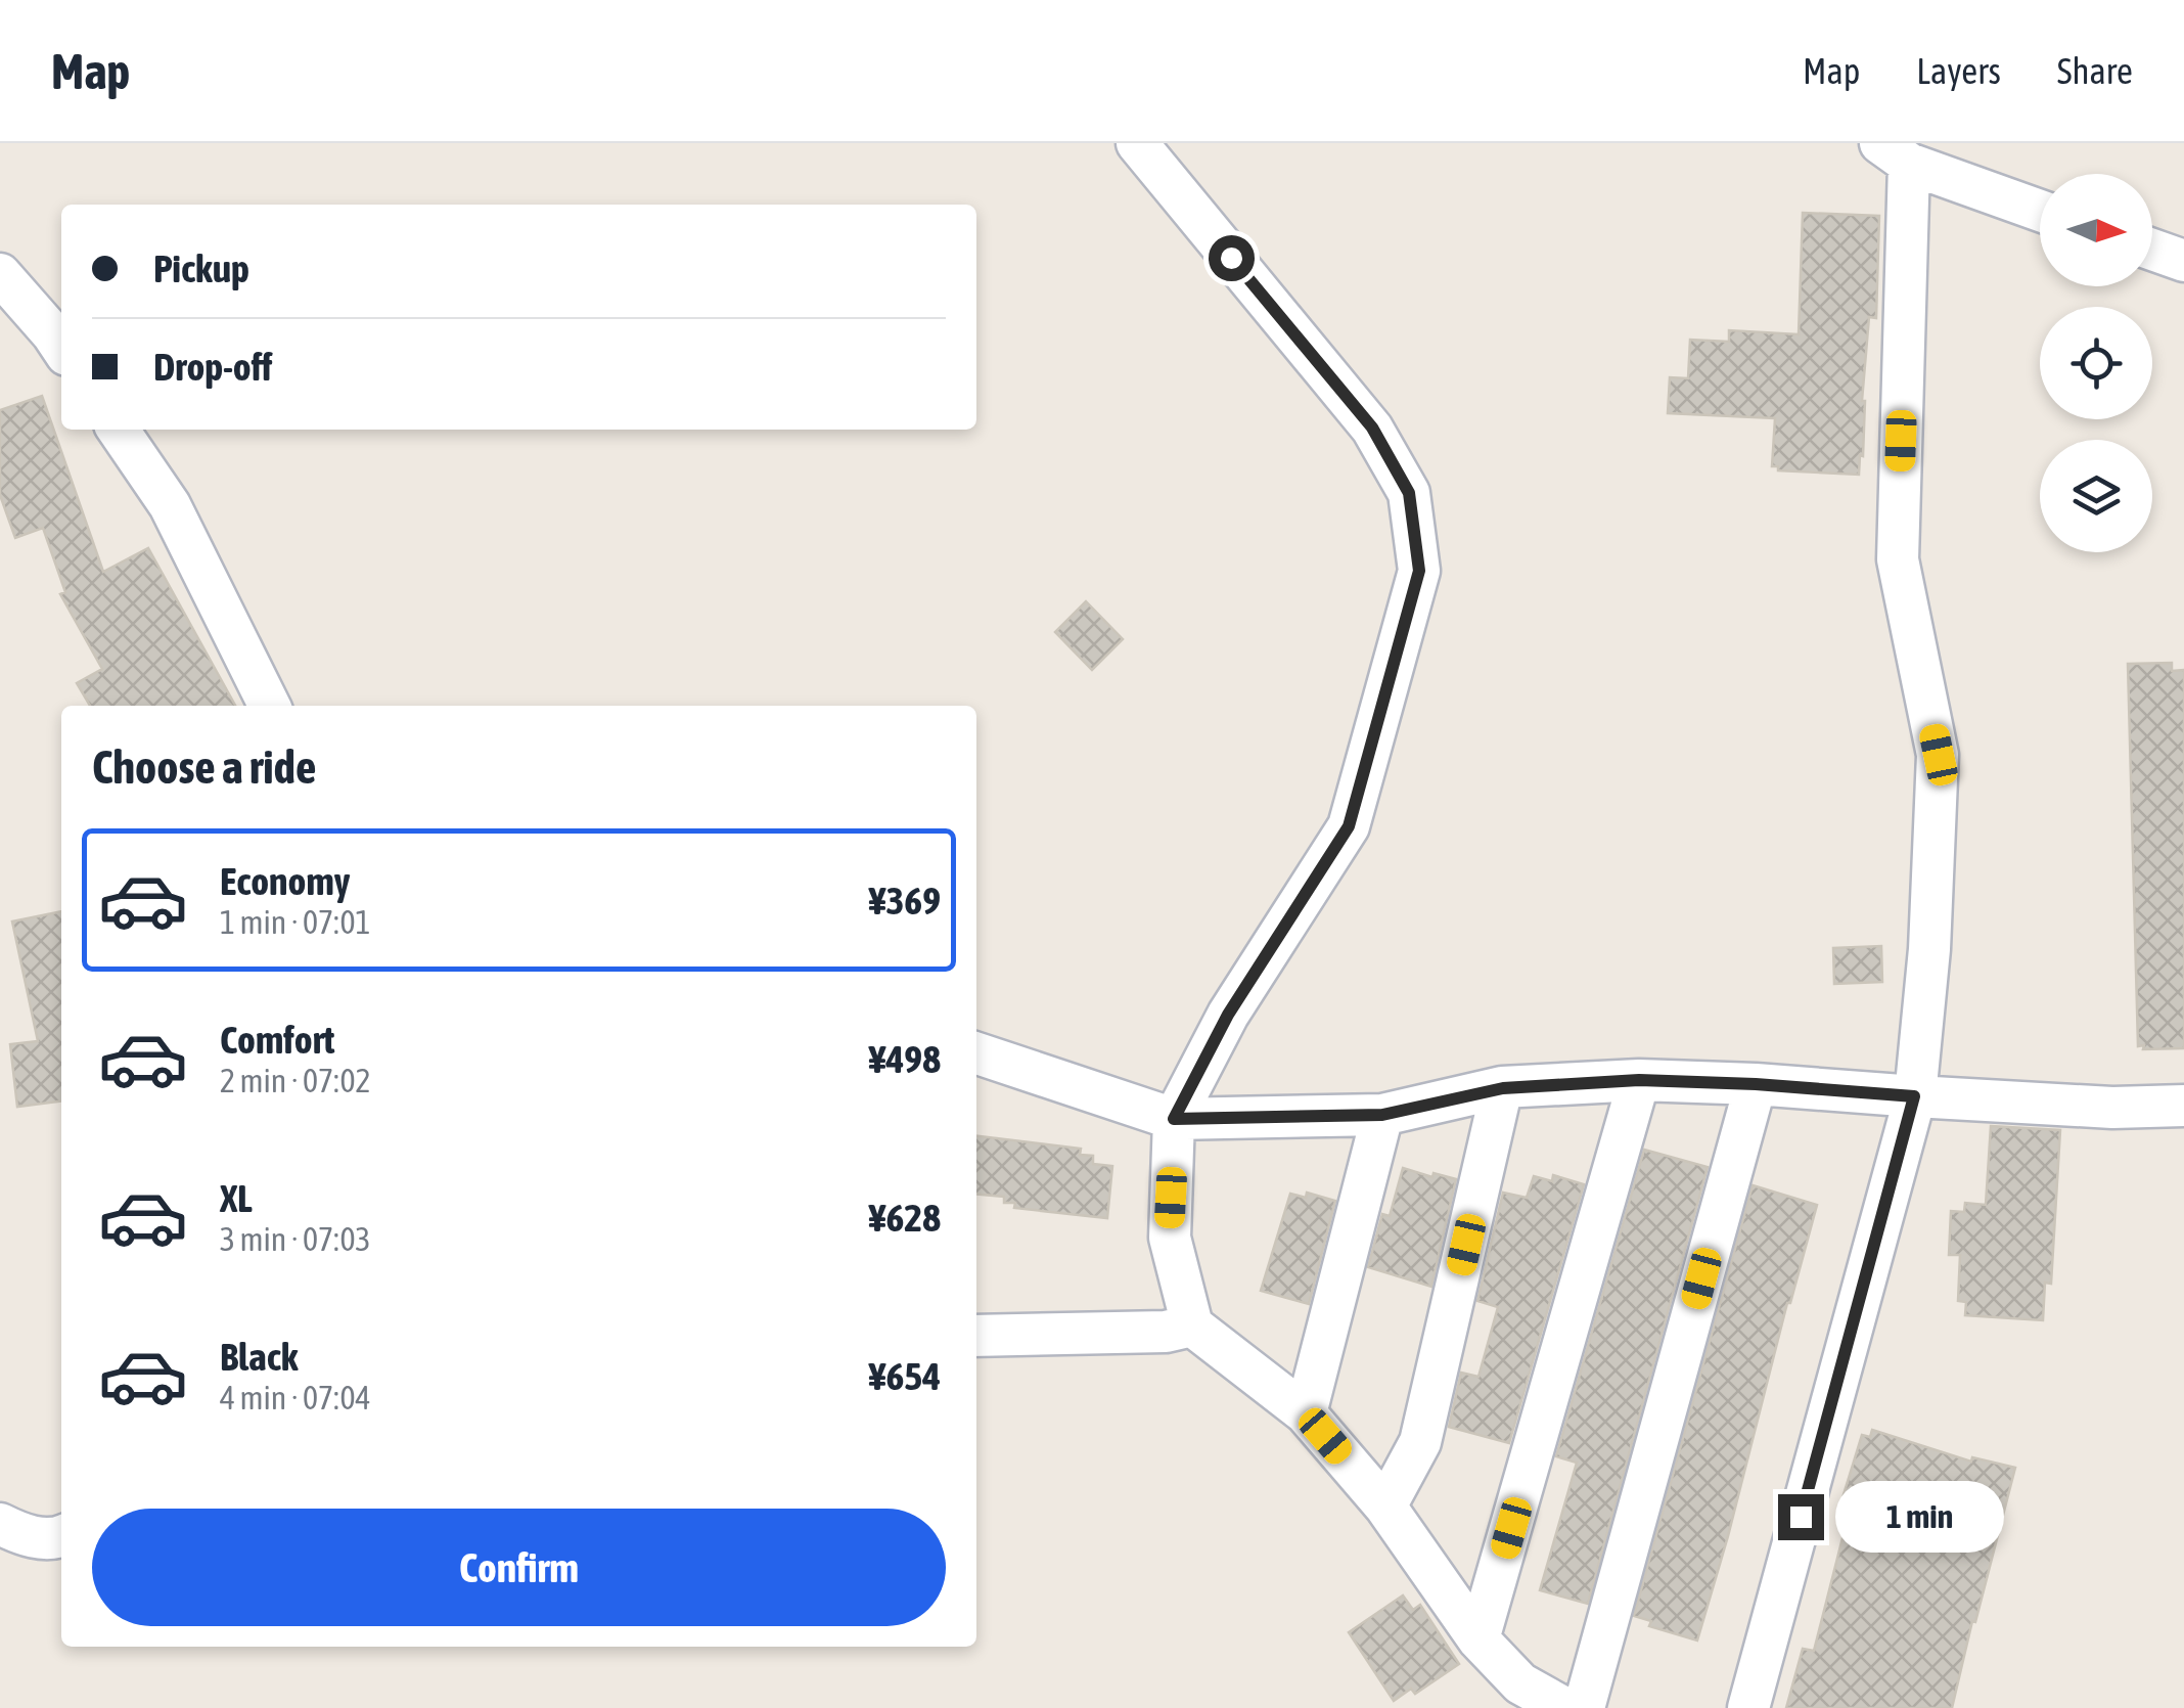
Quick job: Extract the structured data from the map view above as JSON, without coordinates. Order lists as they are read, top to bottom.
{
  "north": "right",
  "page": {
    "header": "Map",
    "nav": ["Map", "Layers", "Share"],
    "banner": ["Pickup", "Drop-off"],
    "heading": "Choose a ride",
    "list": [
      {
        "name": "Economy",
        "note": "1 min · 07:01",
        "value": "¥369"
      },
      {
        "name": "Comfort",
        "note": "2 min · 07:02",
        "value": "¥498"
      },
      {
        "name": "XL",
        "note": "3 min · 07:03",
        "value": "¥628"
      },
      {
        "name": "Black",
        "note": "4 min · 07:04",
        "value": "¥654"
      }
    ],
    "bubble": "1 min",
    "buttons": "Confirm"
  }
}
